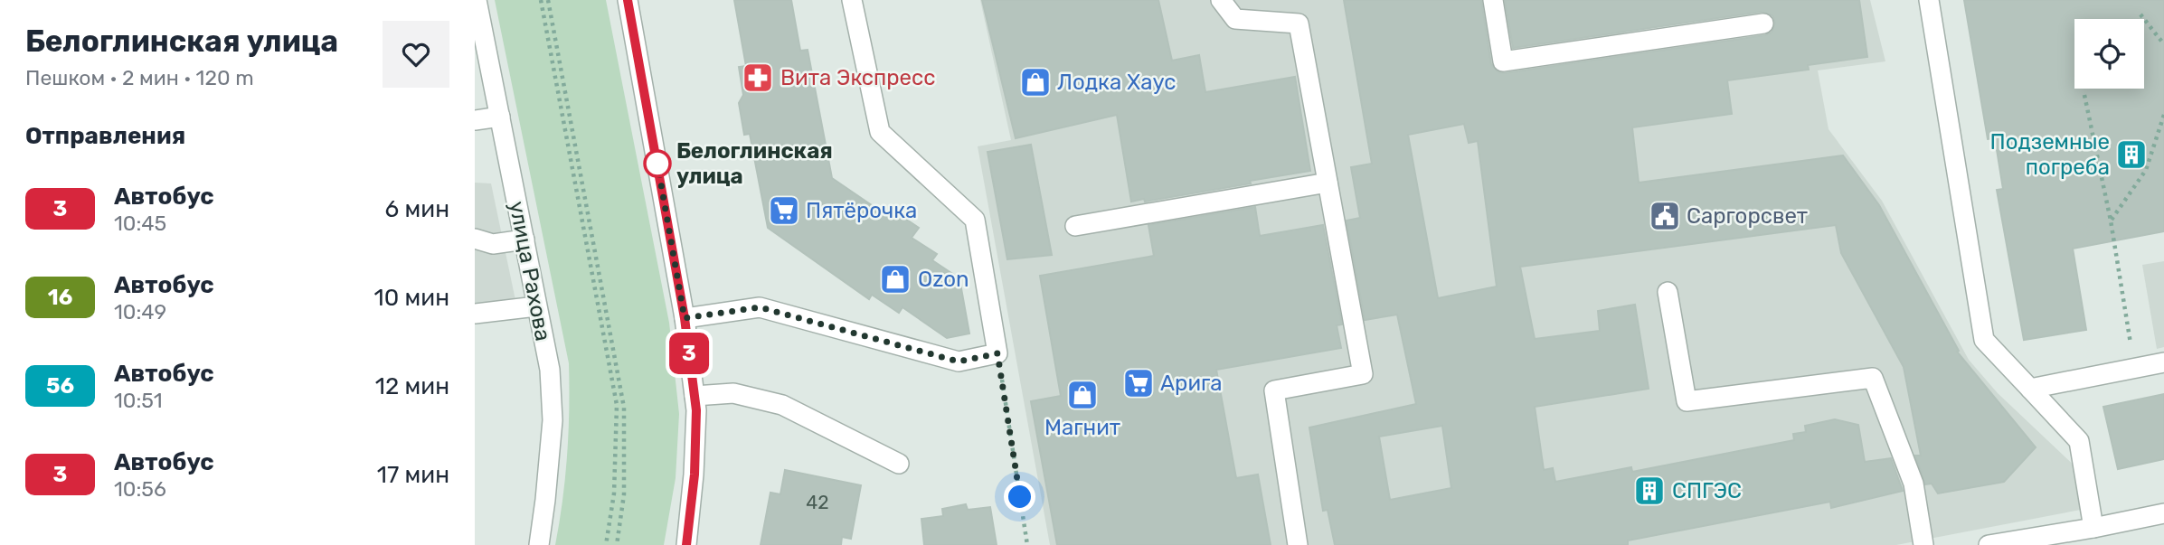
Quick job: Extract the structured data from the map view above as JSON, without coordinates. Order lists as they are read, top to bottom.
{
  "streets": {
    "street": ["улица Рахова"]
  },
  "places": {
    "pharmacy": ["Вита Экспресс"],
    "shop": ["Лодка Хаус", "Ozon", "Магнит"],
    "building": ["Подземные погреба", "СПГЭС"],
    "other": ["Белоглинская улица"],
    "supermarket": ["Пятёрочка", "Арига"],
    "public building": ["Саргорсвет"]
  },
  "lines": ["bus line 3"],
  "house_numbers": ["42"],
  "page": {
    "heading": [
      ["Белоглинская улица", "Пешком · 2 мин · 120 m"],
      "Отправления"
    ],
    "on_map": "3",
    "list": [
      {
        "mark": "3",
        "name": "Автобус",
        "note": "10:45",
        "value": "6 мин"
      },
      {
        "mark": "16",
        "name": "Автобус",
        "note": "10:49",
        "value": "10 мин"
      },
      {
        "mark": "56",
        "name": "Автобус",
        "note": "10:51",
        "value": "12 мин"
      },
      {
        "mark": "3",
        "name": "Автобус",
        "note": "10:56",
        "value": "17 мин"
      }
    ]
  }
}
